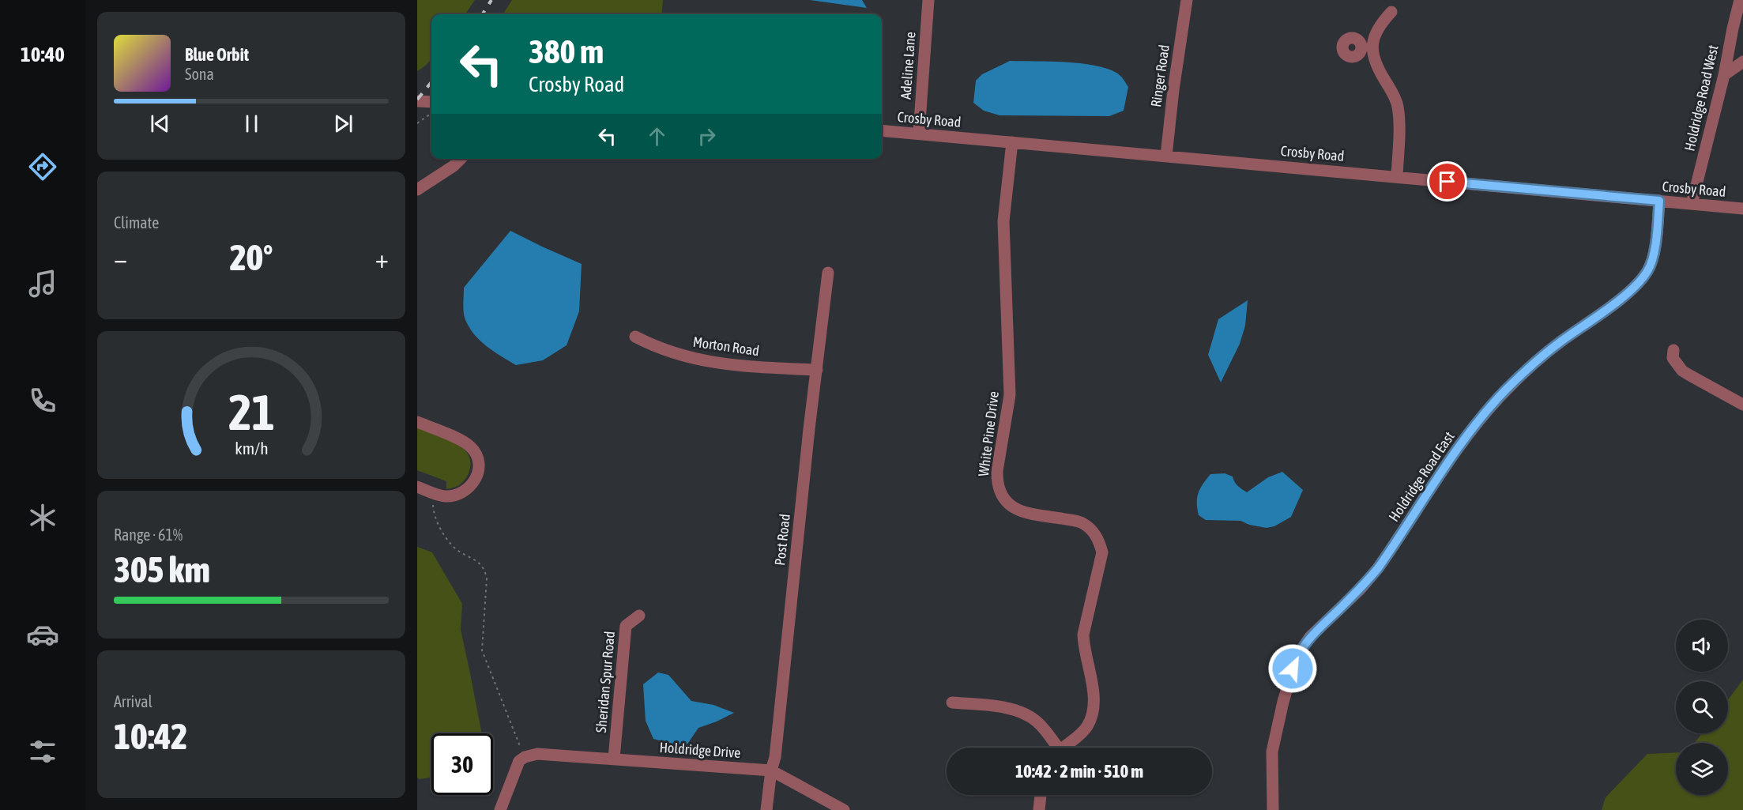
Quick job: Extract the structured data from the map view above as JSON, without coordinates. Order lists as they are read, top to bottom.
{
  "streets": {
    "street": [
      "Adeline Lane",
      "Ringer Road",
      "Holdridge Road West",
      "Crosby Road",
      "Morton Road",
      "White Pine Drive",
      "Holdridge Road East",
      "Post Road",
      "Sheridan Spur Road",
      "Holdridge Drive"
    ]
  },
  "crossings": [
    ["Adeline Lane", "Crosby Road"],
    ["Ringer Road", "Crosby Road"],
    ["Holdridge Road West", "Crosby Road"],
    ["Crosby Road", "White Pine Drive"],
    ["Crosby Road", "Holdridge Road East"],
    ["Morton Road", "Post Road"],
    ["Post Road", "Holdridge Drive"],
    ["Sheridan Spur Road", "Holdridge Drive"]
  ],
  "page": {
    "tabs": "10:40",
    "turn": ["380 m", "Crosby Road"],
    "song": ["Blue Orbit", "Sona"],
    "tile": [
      "Climate",
      ["Range · 61%", "305 km"],
      ["Arrival", "10:42"]
    ],
    "heat": ["−", "20°", "+"],
    "limit": "30",
    "trip": "10:42 · 2 min · 510 m",
    "gauge": ["21", "km/h"]
  }
}
